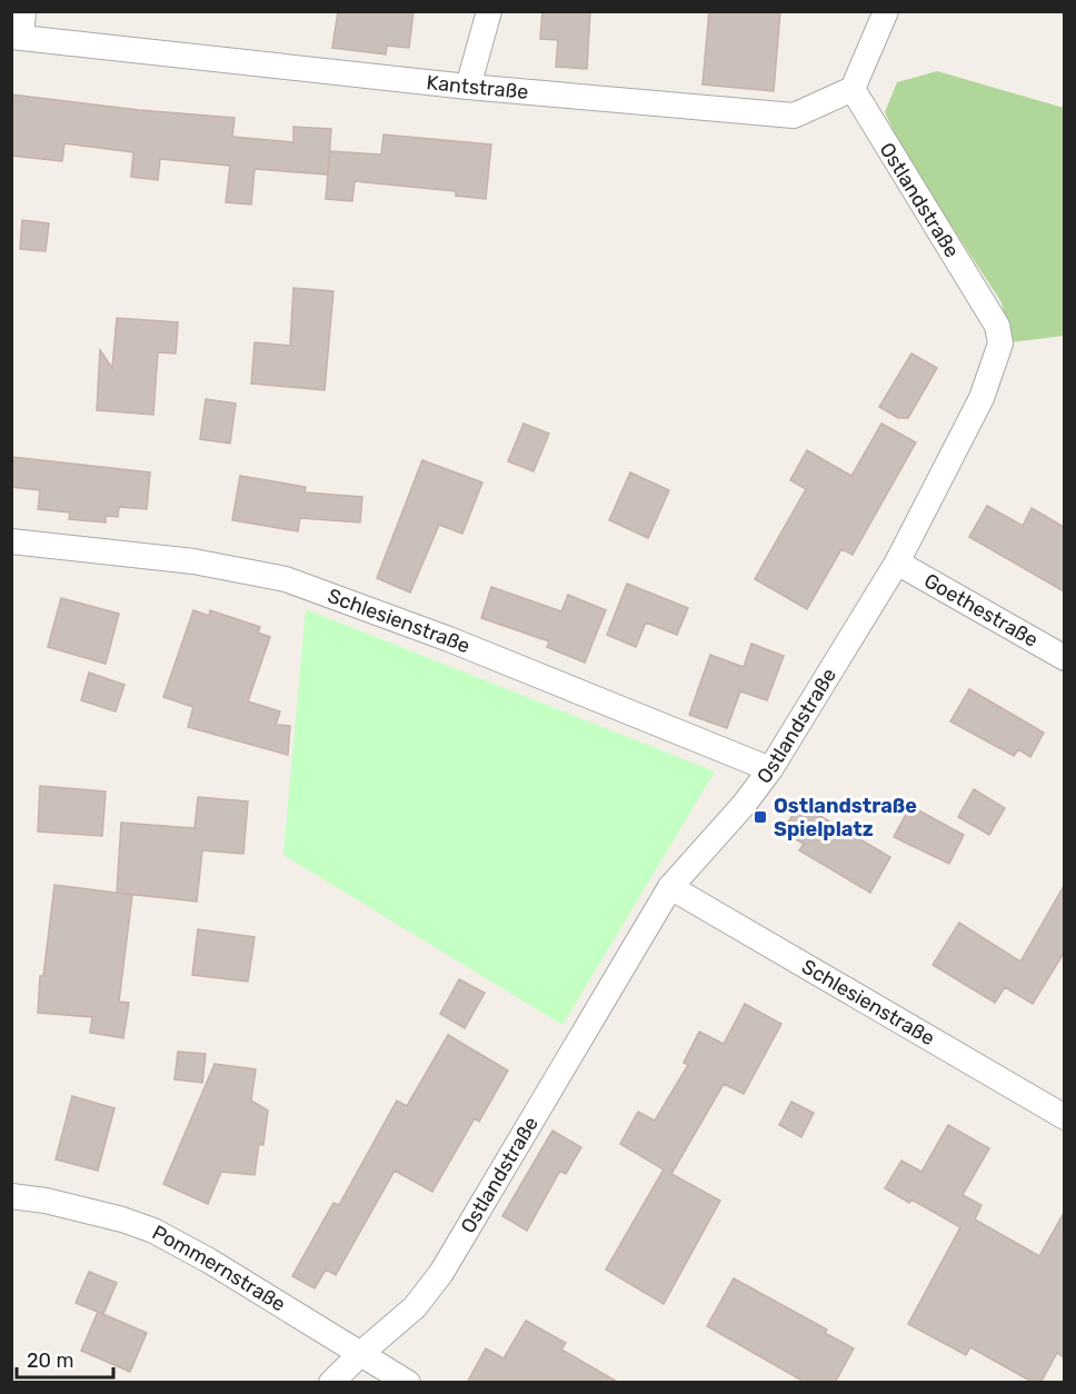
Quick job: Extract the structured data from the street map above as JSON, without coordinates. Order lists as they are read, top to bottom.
{
  "streets": {
    "street": [
      "Kantstraße",
      "Ostlandstraße",
      "Goethestraße",
      "Schlesienstraße",
      "Pommernstraße"
    ]
  },
  "crossings": [
    ["Kantstraße", "Ostlandstraße"],
    ["Ostlandstraße", "Goethestraße"],
    ["Ostlandstraße", "Schlesienstraße"],
    ["Ostlandstraße", "Pommernstraße"]
  ],
  "places": {
    "transit": ["Ostlandstraße Spielplatz"]
  },
  "scale_bar": "20 m"
}
